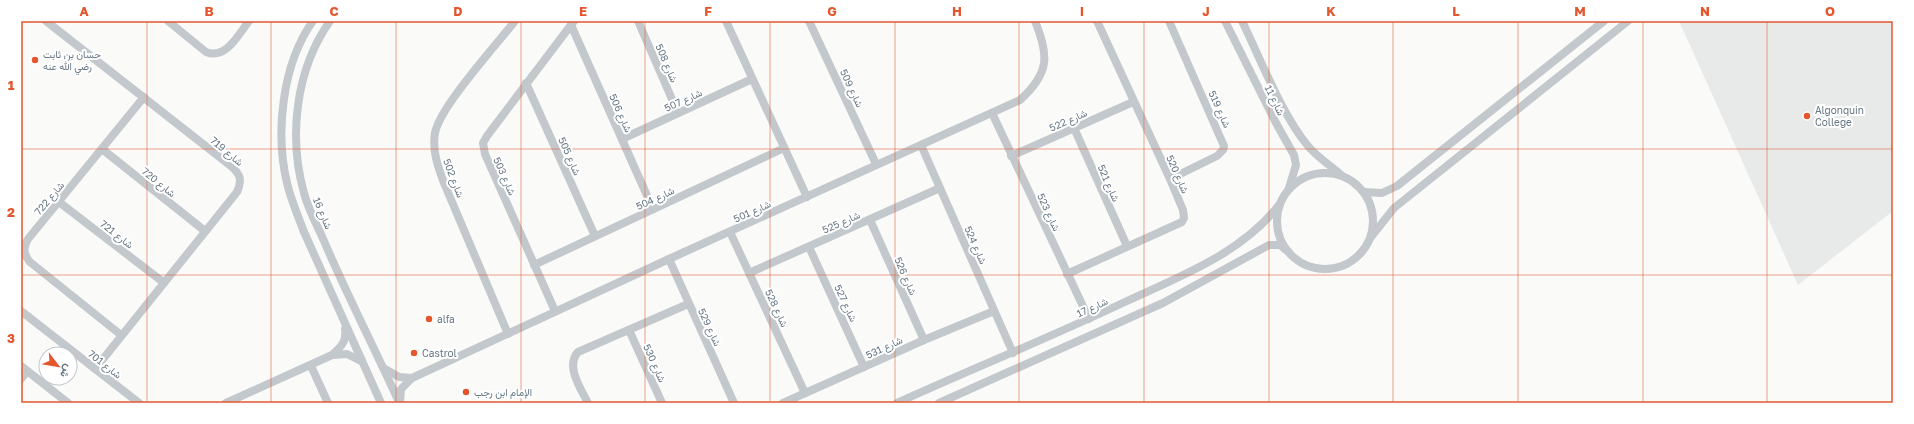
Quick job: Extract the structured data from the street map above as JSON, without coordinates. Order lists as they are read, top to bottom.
{
  "streets": {
    "street": [
      "شارع 508",
      "شارع 509",
      "شارع 507",
      "شارع 11",
      "شارع 519",
      "شارع 506",
      "شارع 522",
      "شارع 719",
      "شارع 505",
      "شارع 520",
      "شارع 503",
      "شارع 502",
      "شارع 720",
      "شارع 521",
      "شارع 722",
      "شارع 504",
      "شارع 501",
      "شارع 523",
      "شارع 16",
      "شارع 525",
      "شارع 721",
      "شارع 524",
      "شارع 526",
      "شارع 527",
      "شارع 17",
      "شارع 528",
      "شارع 529",
      "شارع 531",
      "شارع 530",
      "شارع 701"
    ]
  },
  "crossings": [
    ["شارع 508", "شارع 507"],
    ["شارع 509", "شارع 501"],
    ["شارع 507", "شارع 506"],
    ["شارع 11", "شارع 17"],
    ["شارع 519", "شارع 520"],
    ["شارع 506", "شارع 503"],
    ["شارع 506", "شارع 504"],
    ["شارع 522", "شارع 520"],
    ["شارع 522", "شارع 521"],
    ["شارع 522", "شارع 523"],
    ["شارع 719", "شارع 720"],
    ["شارع 719", "شارع 722"],
    ["شارع 719", "شارع 721"],
    ["شارع 719", "شارع 701"],
    ["شارع 505", "شارع 503"],
    ["شارع 505", "شارع 504"],
    ["شارع 520", "شارع 521"],
    ["شارع 520", "شارع 523"],
    ["شارع 503", "شارع 504"],
    ["شارع 503", "شارع 501"],
    ["شارع 502", "شارع 501"],
    ["شارع 720", "شارع 722"],
    ["شارع 722", "شارع 721"],
    ["شارع 501", "شارع 523"],
    ["شارع 501", "شارع 16"],
    ["شارع 501", "شارع 524"],
    ["شارع 501", "شارع 528"],
    ["شارع 501", "شارع 529"],
    ["شارع 523", "شارع 17"],
    ["شارع 525", "شارع 524"],
    ["شارع 525", "شارع 526"],
    ["شارع 525", "شارع 527"],
    ["شارع 525", "شارع 528"],
    ["شارع 524", "شارع 17"],
    ["شارع 524", "شارع 531"],
    ["شارع 526", "شارع 531"],
    ["شارع 527", "شارع 531"],
    ["شارع 528", "شارع 531"]
  ],
  "places": [
    "حسان بن ثابت رضي الله عنه",
    "Algonquin College",
    "alfa",
    "Castrol",
    "الإمام ابن رجب"
  ],
  "north": "bottom right",
  "grid": {
    "columns": [
      "A",
      "B",
      "C",
      "D",
      "E",
      "F",
      "G",
      "H",
      "I",
      "J",
      "K",
      "L",
      "M",
      "N",
      "O"
    ],
    "rows": ["1", "2", "3"]
  }
}
